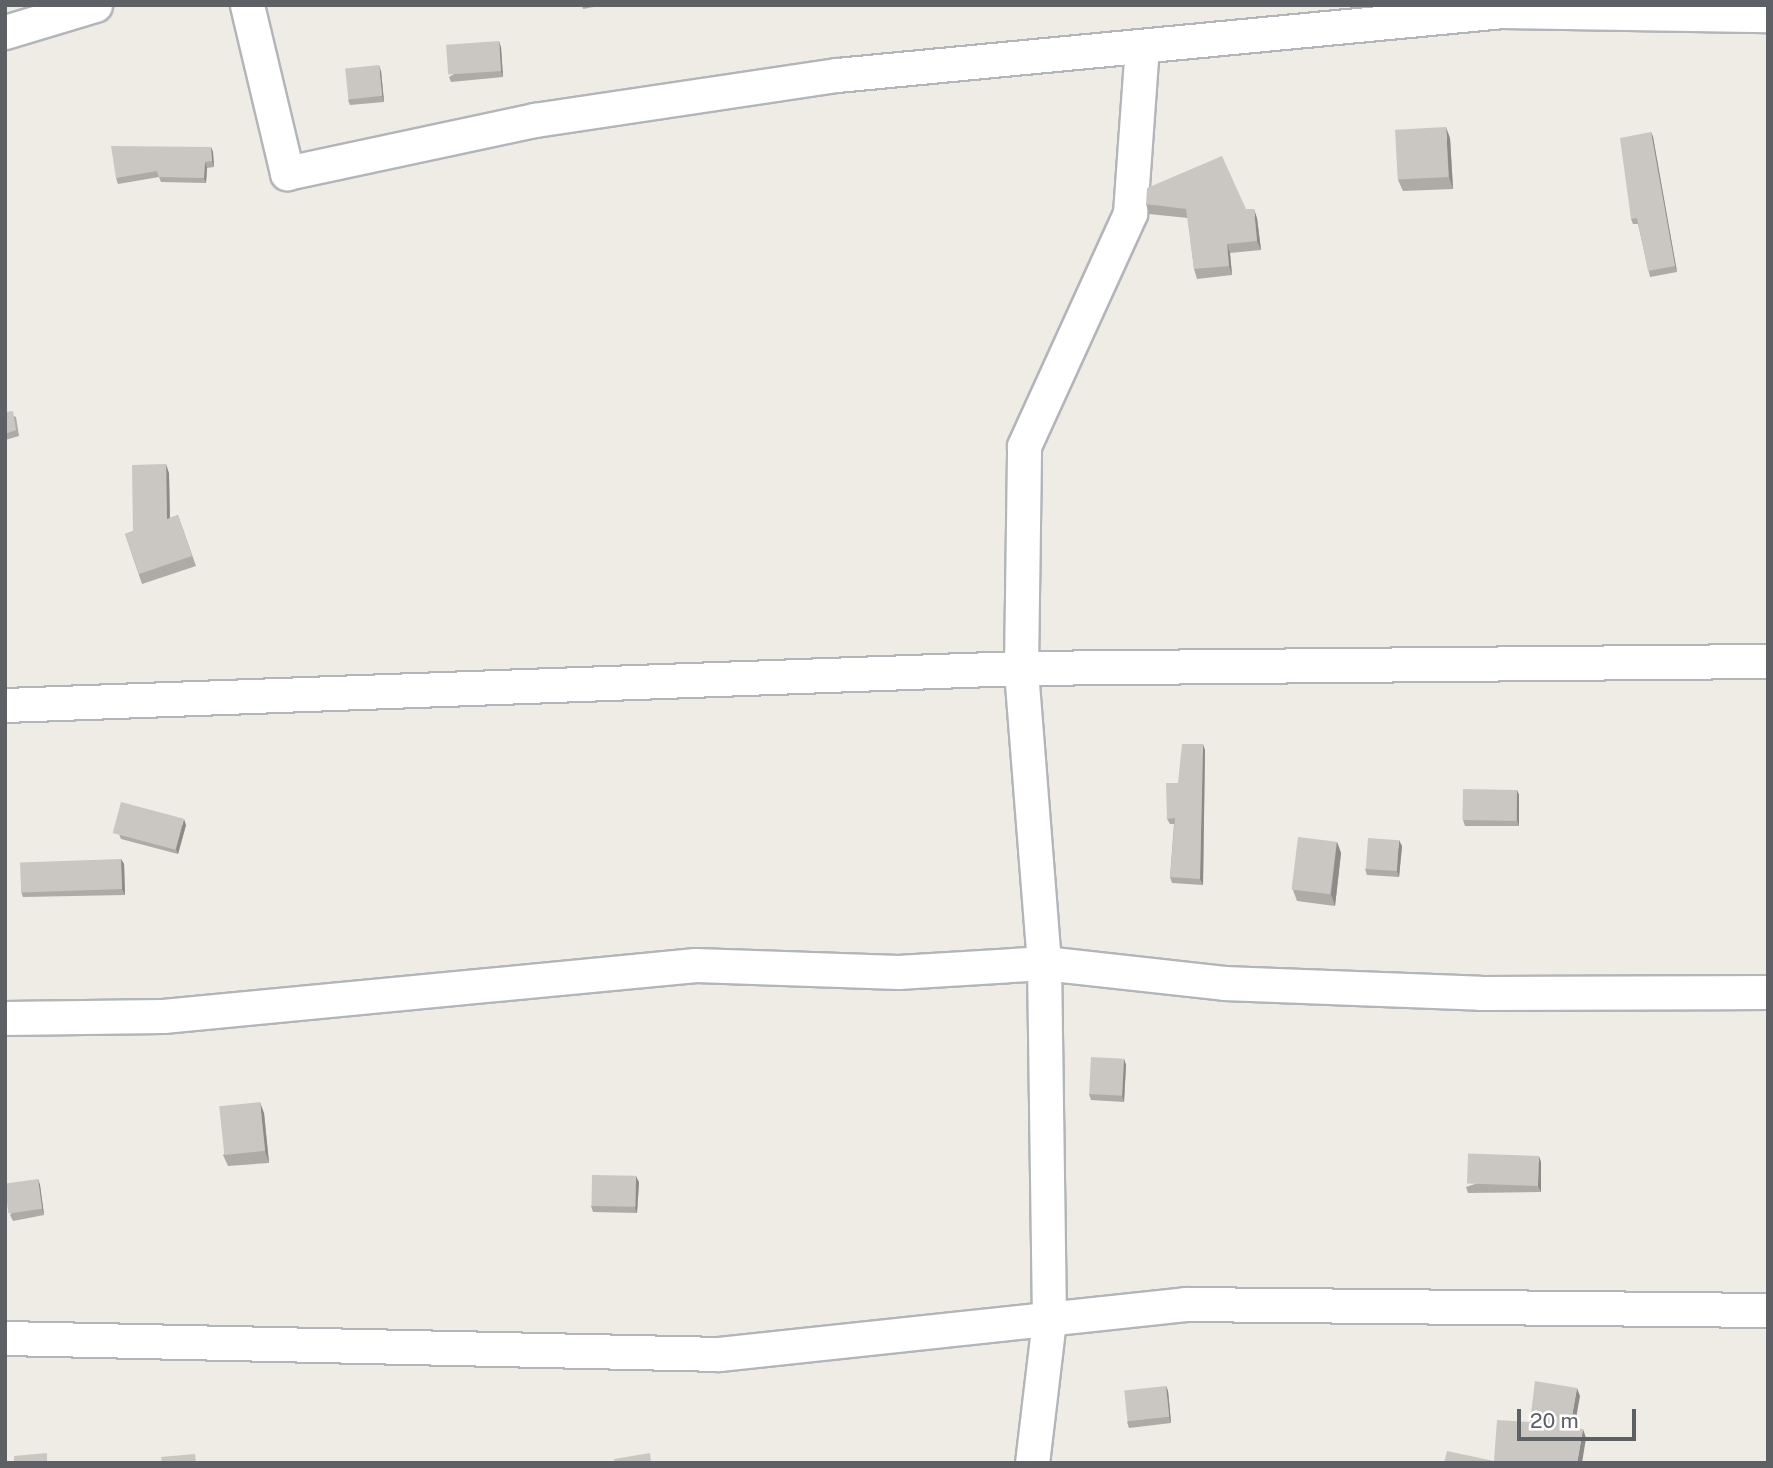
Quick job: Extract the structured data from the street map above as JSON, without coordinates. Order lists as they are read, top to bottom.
{
  "scale_bar": "20 m"
}
